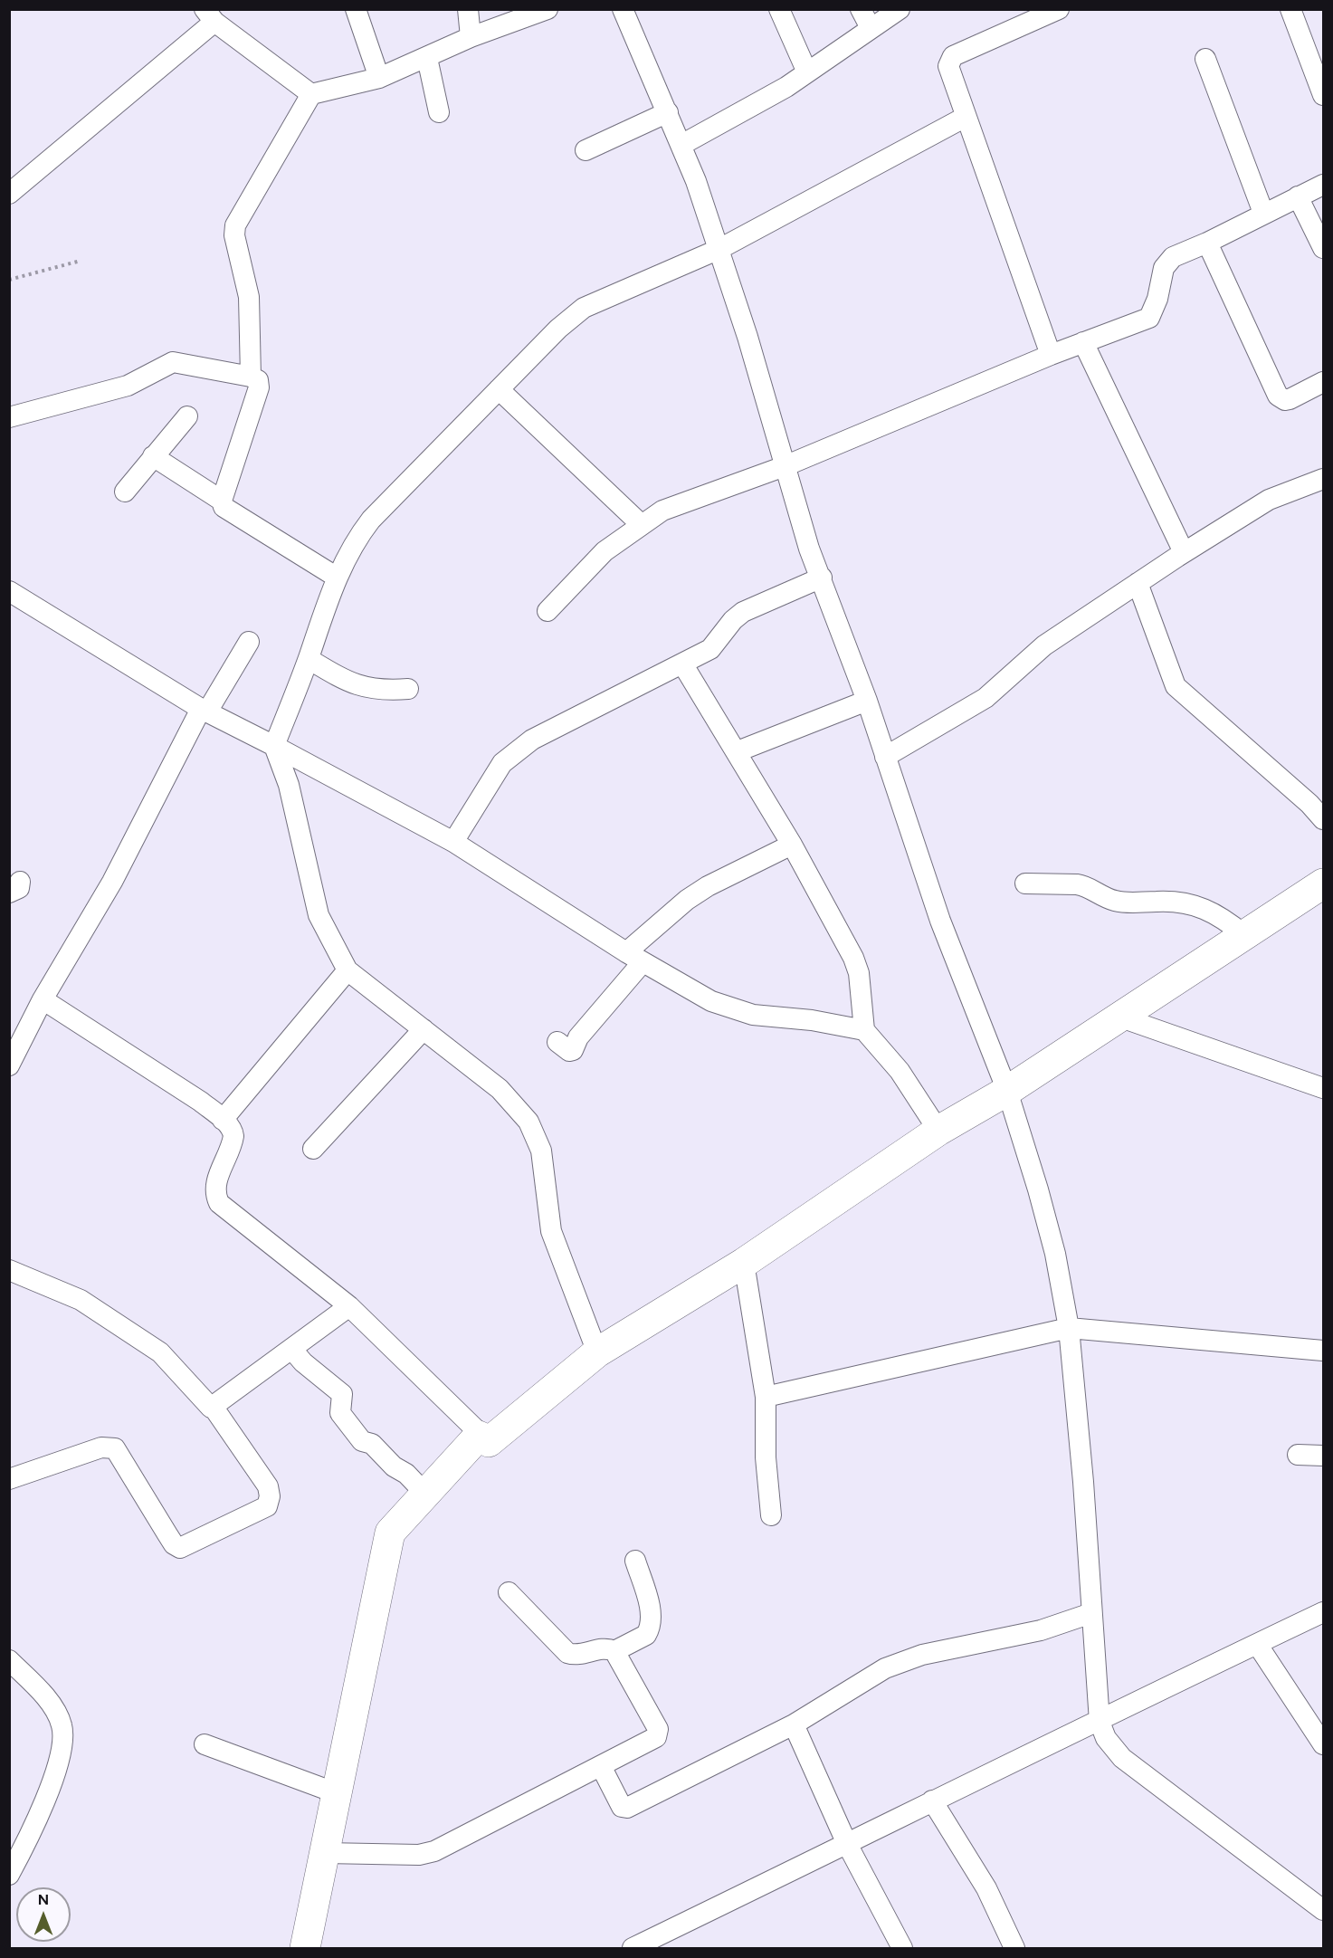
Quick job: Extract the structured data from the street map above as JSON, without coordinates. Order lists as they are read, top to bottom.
{
  "north": "top"
}
